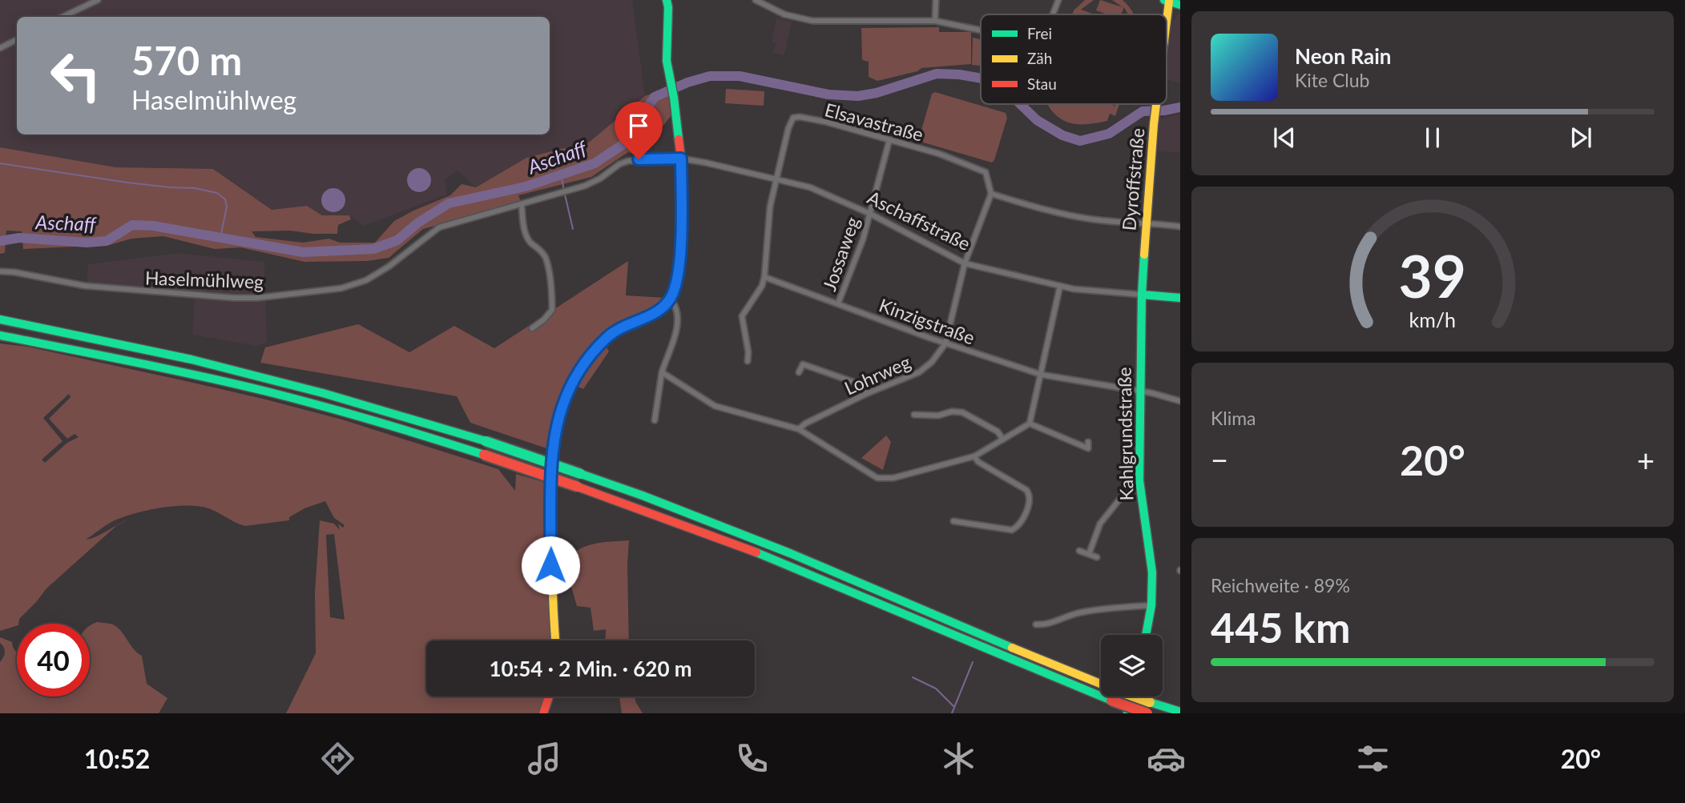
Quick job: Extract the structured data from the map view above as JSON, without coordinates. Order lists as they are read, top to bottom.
{
  "streets": {
    "main road": ["Dyroffstraße", "Aschaffstraße", "Kahlgrundstraße"],
    "street": [
      "Elsavastraße",
      "Jossaweg",
      "Haselmühlweg",
      "Kinzigstraße",
      "Lohrweg"
    ]
  },
  "crossings": [
    ["Elsavastraße", "Aschaffstraße"],
    ["Elsavastraße", "Jossaweg"],
    ["Elsavastraße", "Lohrweg"],
    ["Dyroffstraße", "Aschaffstraße"],
    ["Dyroffstraße", "Kahlgrundstraße"],
    ["Aschaffstraße", "Jossaweg"],
    ["Aschaffstraße", "Haselmühlweg"],
    ["Aschaffstraße", "Lohrweg"],
    ["Aschaffstraße", "Kahlgrundstraße"],
    ["Jossaweg", "Kinzigstraße"],
    ["Kinzigstraße", "Lohrweg"],
    ["Kinzigstraße", "Kahlgrundstraße"]
  ],
  "water": ["Aschaff"],
  "legend": ["Frei", "Zäh", "Stau"],
  "page": {
    "turn": ["570 m", "Haselmühlweg"],
    "song": ["Neon Rain", "Kite Club"],
    "tile": [
      "Klima",
      ["Reichweite · 89%", "445 km"]
    ],
    "heat": ["−", "20°", "+"],
    "limit": "40",
    "trip": "10:54 · 2 Min. · 620 m",
    "tabs": ["10:52", "20°"],
    "gauge": ["39", "km/h"]
  }
}
